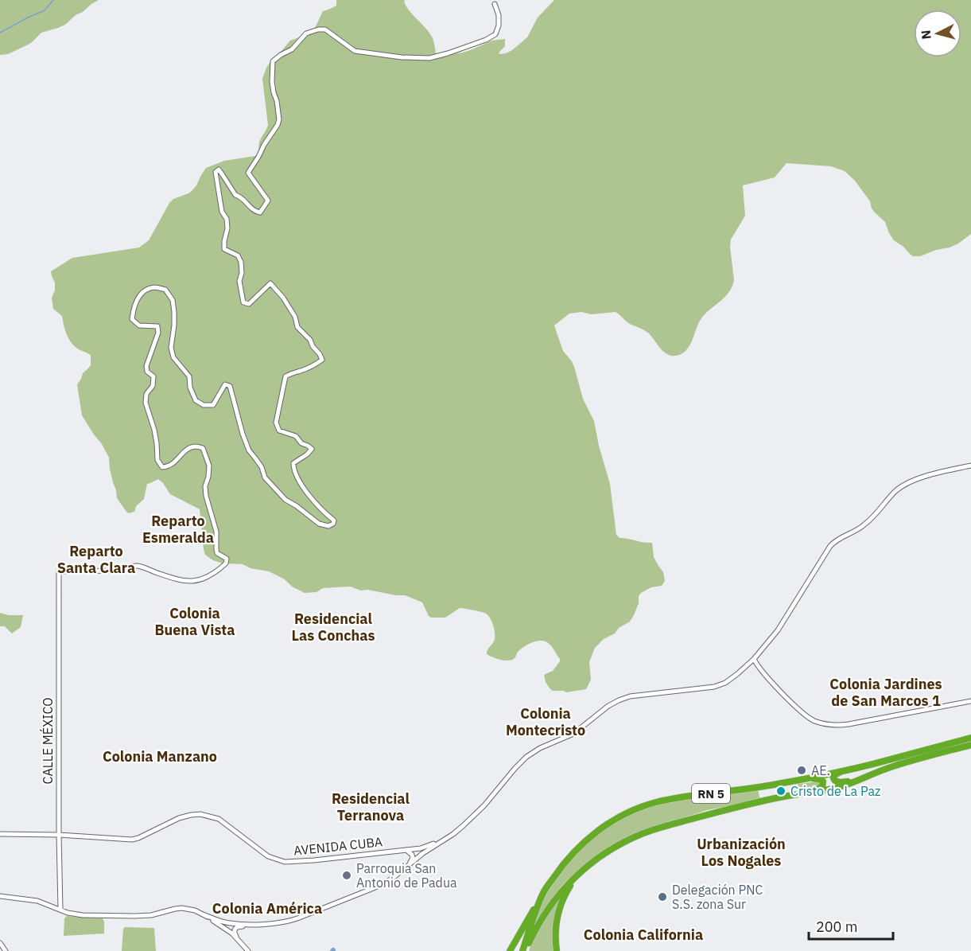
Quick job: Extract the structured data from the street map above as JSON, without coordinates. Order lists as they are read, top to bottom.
{
  "streets": {
    "highway": ["RN 5"],
    "street": ["CALLE MÉXICO", "AVENIDA CUBA"]
  },
  "crossings": [
    ["CALLE MÉXICO", "AVENIDA CUBA"]
  ],
  "districts": [
    "Reparto Esmeralda",
    "Reparto Santa Clara",
    "Colonia Buena Vista",
    "Residencial Las Conchas",
    "Colonia Jardines de San Marcos 1",
    "Colonia Montecristo",
    "Colonia Manzano",
    "Residencial Terranova",
    "Urbanización Los Nogales",
    "Colonia América",
    "Colonia California"
  ],
  "places": [
    "AE.",
    "Cristo de La Paz",
    "Parroquia San Antonio de Padua",
    "Delegación PNC S.S. zona Sur"
  ],
  "scale_bar": "200 m",
  "north": "left"
}
